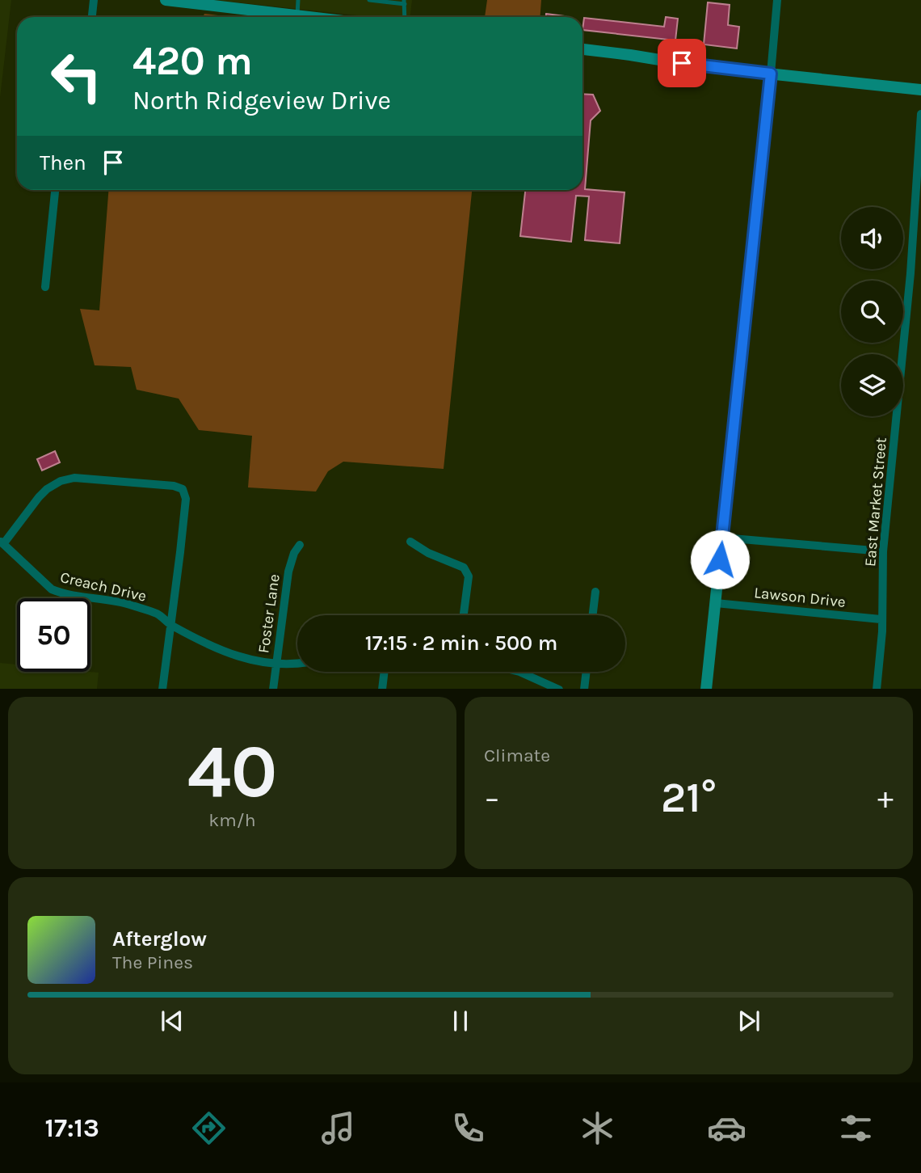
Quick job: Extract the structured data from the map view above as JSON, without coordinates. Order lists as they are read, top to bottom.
{
  "streets": {
    "street": [
      "East Market Street",
      "Creach Drive",
      "Lawson Drive",
      "Foster Lane"
    ]
  },
  "crossings": [
    ["East Market Street", "Lawson Drive"],
    ["Creach Drive", "Foster Lane"]
  ],
  "page": {
    "turn": ["420 m", "North Ridgeview Drive"],
    "then": "Then",
    "limit": "50",
    "trip": "17:15 · 2 min · 500 m",
    "tile": [
      ["40", "km/h"],
      "Climate"
    ],
    "heat": ["−", "21°", "+"],
    "song": ["Afterglow", "The Pines"],
    "tabs": "17:13"
  }
}
